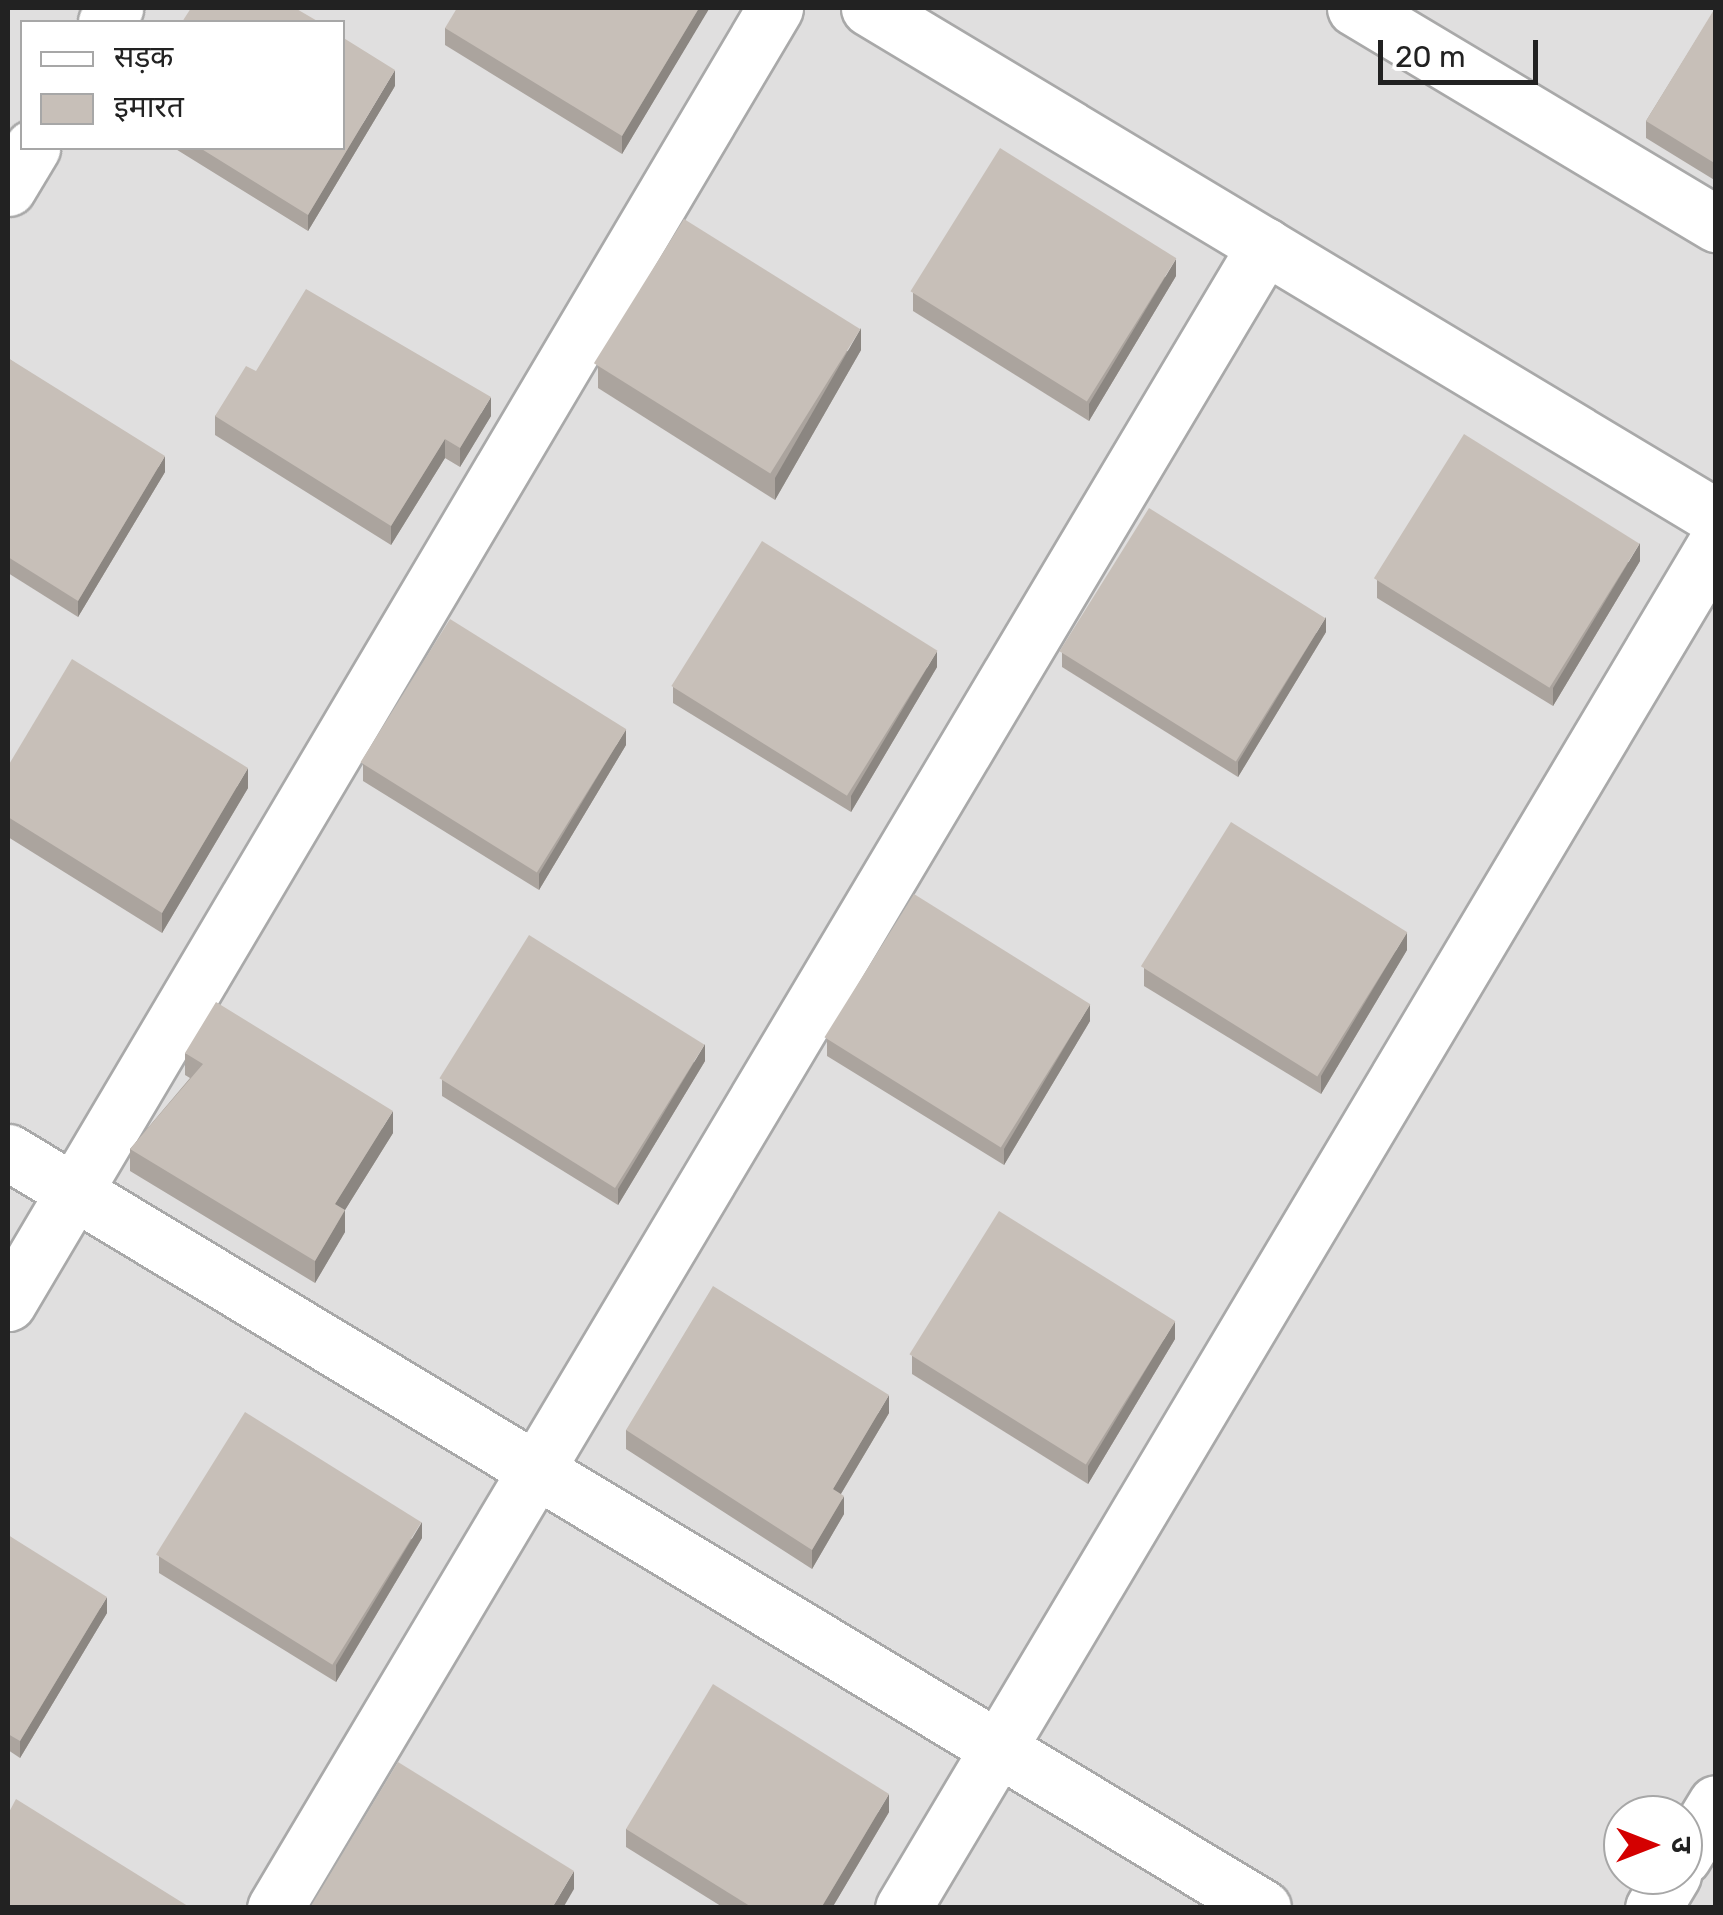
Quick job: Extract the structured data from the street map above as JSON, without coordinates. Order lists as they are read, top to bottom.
{
  "legend": ["सड़क", "इमारत"],
  "scale_bar": "20 m",
  "north": "right"
}
